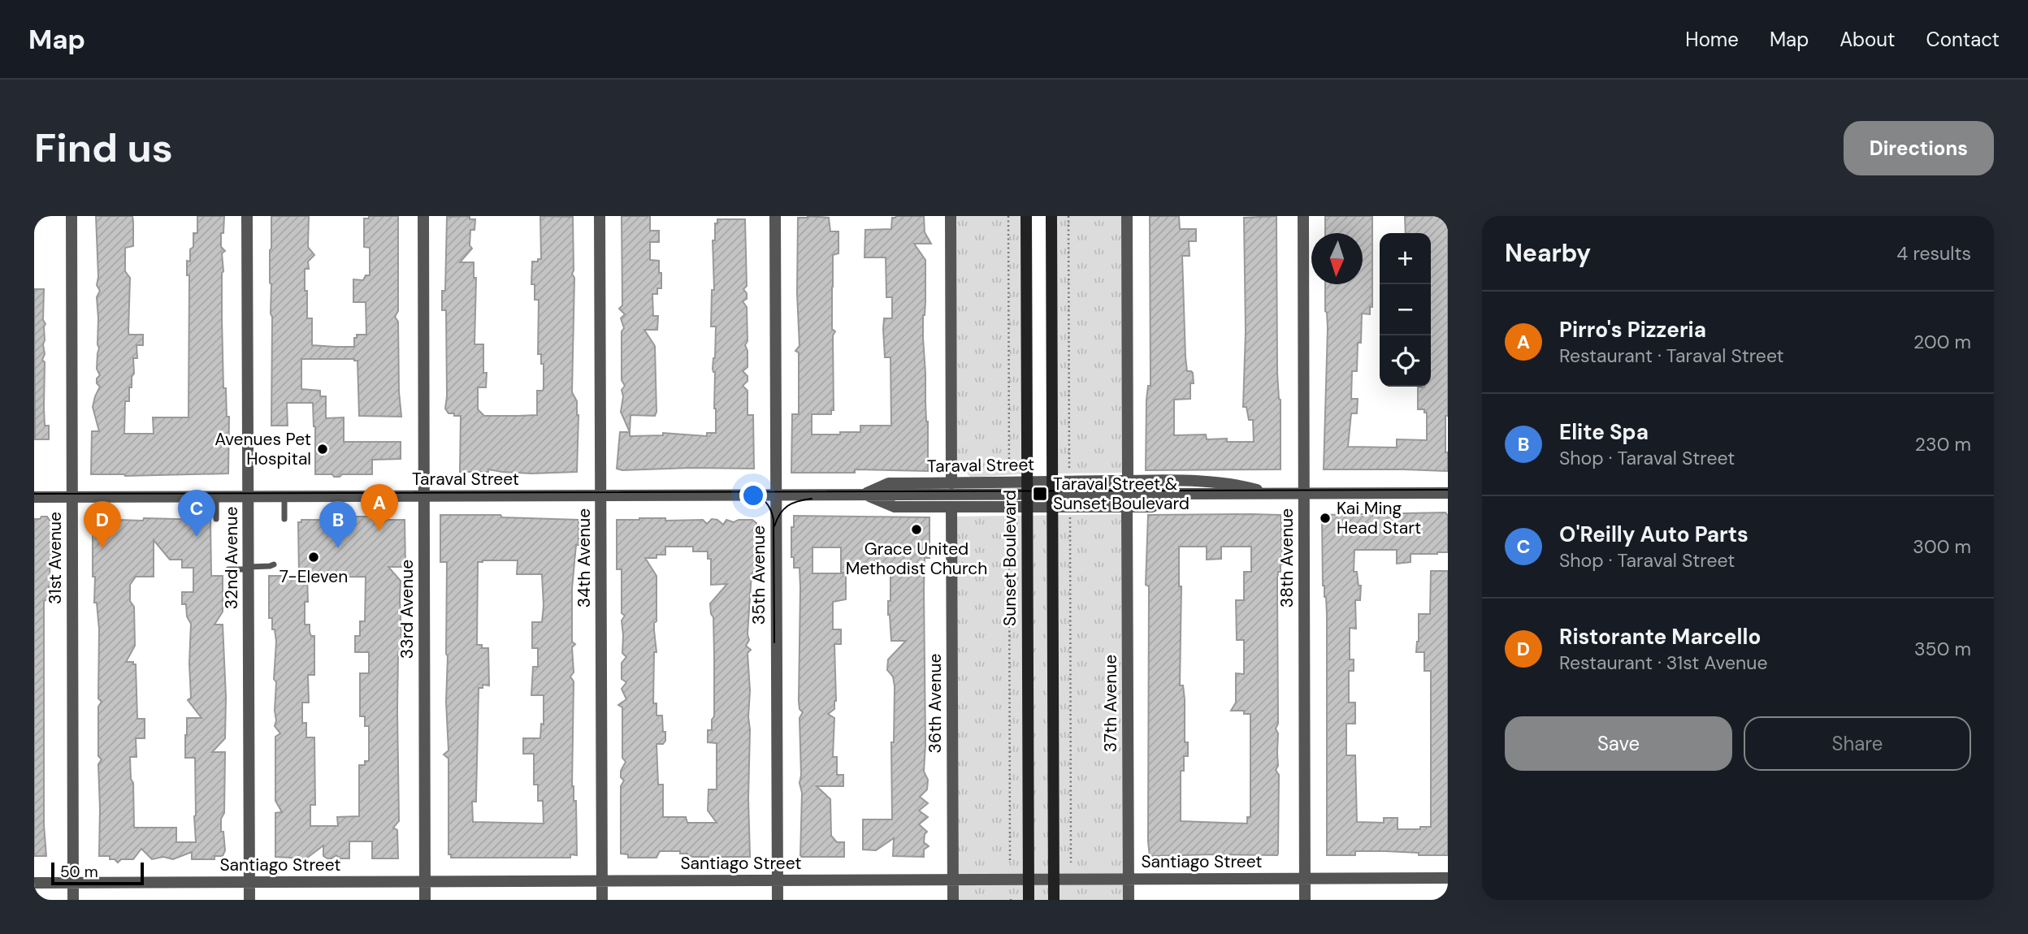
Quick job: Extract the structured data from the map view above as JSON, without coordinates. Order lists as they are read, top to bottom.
{
  "streets": {
    "main road": ["Sunset Boulevard"],
    "street": [
      "Taraval Street",
      "31st Avenue",
      "32nd Avenue",
      "34th Avenue",
      "38th Avenue",
      "35th Avenue",
      "33rd Avenue",
      "36th Avenue",
      "37th Avenue",
      "Santiago Street"
    ]
  },
  "crossings": [
    ["Taraval Street", "31st Avenue"],
    ["Taraval Street", "32nd Avenue"],
    ["Taraval Street", "34th Avenue"],
    ["Taraval Street", "Sunset Boulevard"],
    ["Taraval Street", "38th Avenue"],
    ["Taraval Street", "35th Avenue"],
    ["Taraval Street", "33rd Avenue"],
    ["Taraval Street", "36th Avenue"],
    ["Taraval Street", "37th Avenue"],
    ["31st Avenue", "Santiago Street"],
    ["32nd Avenue", "Santiago Street"],
    ["34th Avenue", "Santiago Street"],
    ["Sunset Boulevard", "Santiago Street"],
    ["38th Avenue", "Santiago Street"],
    ["35th Avenue", "Santiago Street"],
    ["33rd Avenue", "Santiago Street"],
    ["36th Avenue", "Santiago Street"],
    ["37th Avenue", "Santiago Street"]
  ],
  "places": {
    "other": [
      "Avenues Pet Hospital",
      "Kai Ming Head Start",
      "Grace United Methodist Church",
      "7-Eleven"
    ],
    "transit": ["Taraval Street & Sunset Boulevard"]
  },
  "scale_bar": "50 m",
  "north": "bottom",
  "page": {
    "header": "Map",
    "nav": [
      "Home",
      "Map",
      "About",
      "Contact"
    ],
    "buttons": [
      "Directions",
      ["Save", "Share"]
    ],
    "title": "Find us",
    "heading": ["Nearby", "4 results"],
    "map_buttons": ["+", "−"],
    "list": [
      {
        "mark": "A",
        "name": "Pirro's Pizzeria",
        "note": "Restaurant · Taraval Street",
        "value": "200 m"
      },
      {
        "mark": "B",
        "name": "Elite Spa",
        "note": "Shop · Taraval Street",
        "value": "230 m"
      },
      {
        "mark": "C",
        "name": "O'Reilly Auto Parts",
        "note": "Shop · Taraval Street",
        "value": "300 m"
      },
      {
        "mark": "D",
        "name": "Ristorante Marcello",
        "note": "Restaurant · 31st Avenue",
        "value": "350 m"
      }
    ],
    "pins": [
      "A",
      "C",
      "B",
      "D"
    ],
    "scale": "50 m"
  }
}
